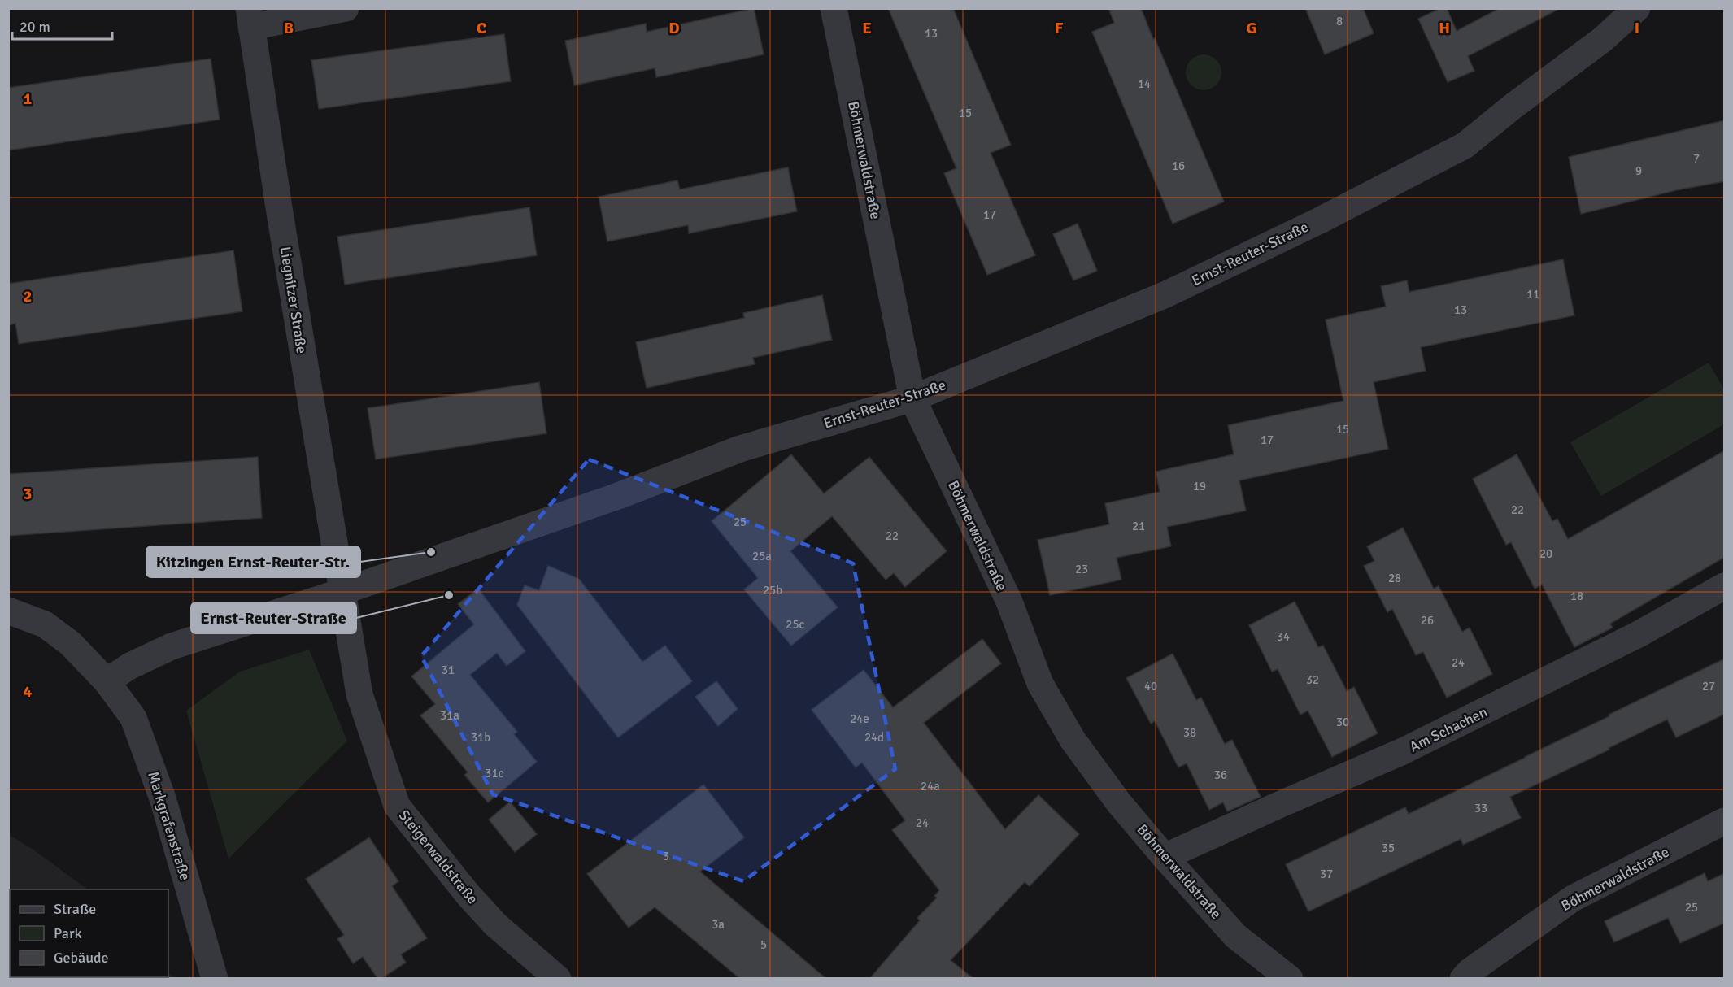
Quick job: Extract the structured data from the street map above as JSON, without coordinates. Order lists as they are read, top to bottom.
{
  "streets": {
    "street": [
      "Böhmerwaldstraße",
      "Ernst-Reuter-Straße",
      "Liegnitzer Straße",
      "Am Schachen",
      "Markgrafenstraße",
      "Steigerwaldstraße"
    ]
  },
  "crossings": [
    ["Böhmerwaldstraße", "Ernst-Reuter-Straße"],
    ["Böhmerwaldstraße", "Am Schachen"],
    ["Ernst-Reuter-Straße", "Liegnitzer Straße"],
    ["Ernst-Reuter-Straße", "Markgrafenstraße"],
    ["Ernst-Reuter-Straße", "Steigerwaldstraße"],
    ["Liegnitzer Straße", "Steigerwaldstraße"]
  ],
  "places": ["Kitzingen Ernst-Reuter-Str.", "Ernst-Reuter-Straße"],
  "house_numbers": [
    "8",
    "13",
    "14",
    "15",
    "7",
    "16",
    "9",
    "17",
    "11",
    "13",
    "15",
    "17",
    "19",
    "22",
    "25",
    "21",
    "22",
    "20",
    "25a",
    "23",
    "28",
    "25b",
    "18",
    "26",
    "25c",
    "34",
    "24",
    "31",
    "32",
    "40",
    "27",
    "31a",
    "24e",
    "30",
    "38",
    "31b",
    "24d",
    "31c",
    "36",
    "24a",
    "33",
    "24",
    "35",
    "3",
    "37",
    "25",
    "3a",
    "5"
  ],
  "legend": ["Straße", "Park", "Gebäude"],
  "scale_bar": "20 m",
  "grid": {
    "columns": [
      "B",
      "C",
      "D",
      "E",
      "F",
      "G",
      "H",
      "I"
    ],
    "rows": [
      "1",
      "2",
      "3",
      "4"
    ]
  }
}
